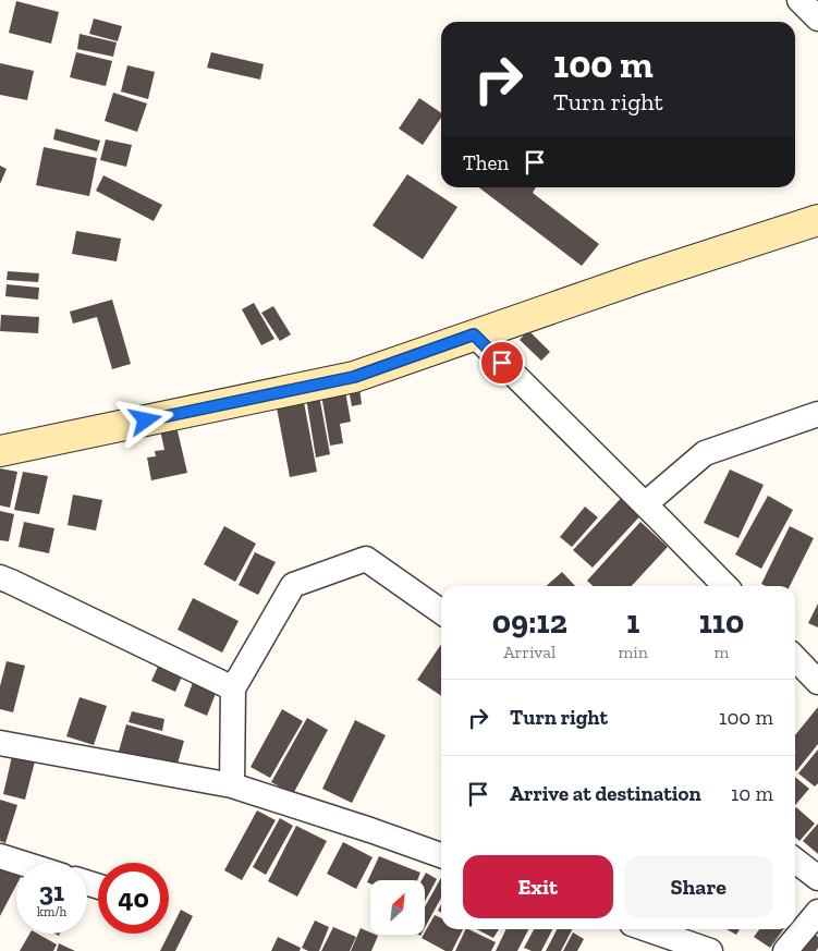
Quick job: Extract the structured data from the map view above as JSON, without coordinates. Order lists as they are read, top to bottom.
{
  "north": "top right",
  "page": {
    "turn": ["100 m", "Turn right"],
    "then": "Then",
    "eta": [
      "09:12",
      "Arrival",
      "1",
      "min",
      "110",
      "m"
    ],
    "list": [
      {
        "name": "Turn right",
        "value": "100 m"
      },
      {
        "name": "Arrive at destination",
        "value": "10 m"
      }
    ],
    "buttons": ["Exit", "Share"],
    "speed": "31 km/h",
    "limit": "40"
  }
}
